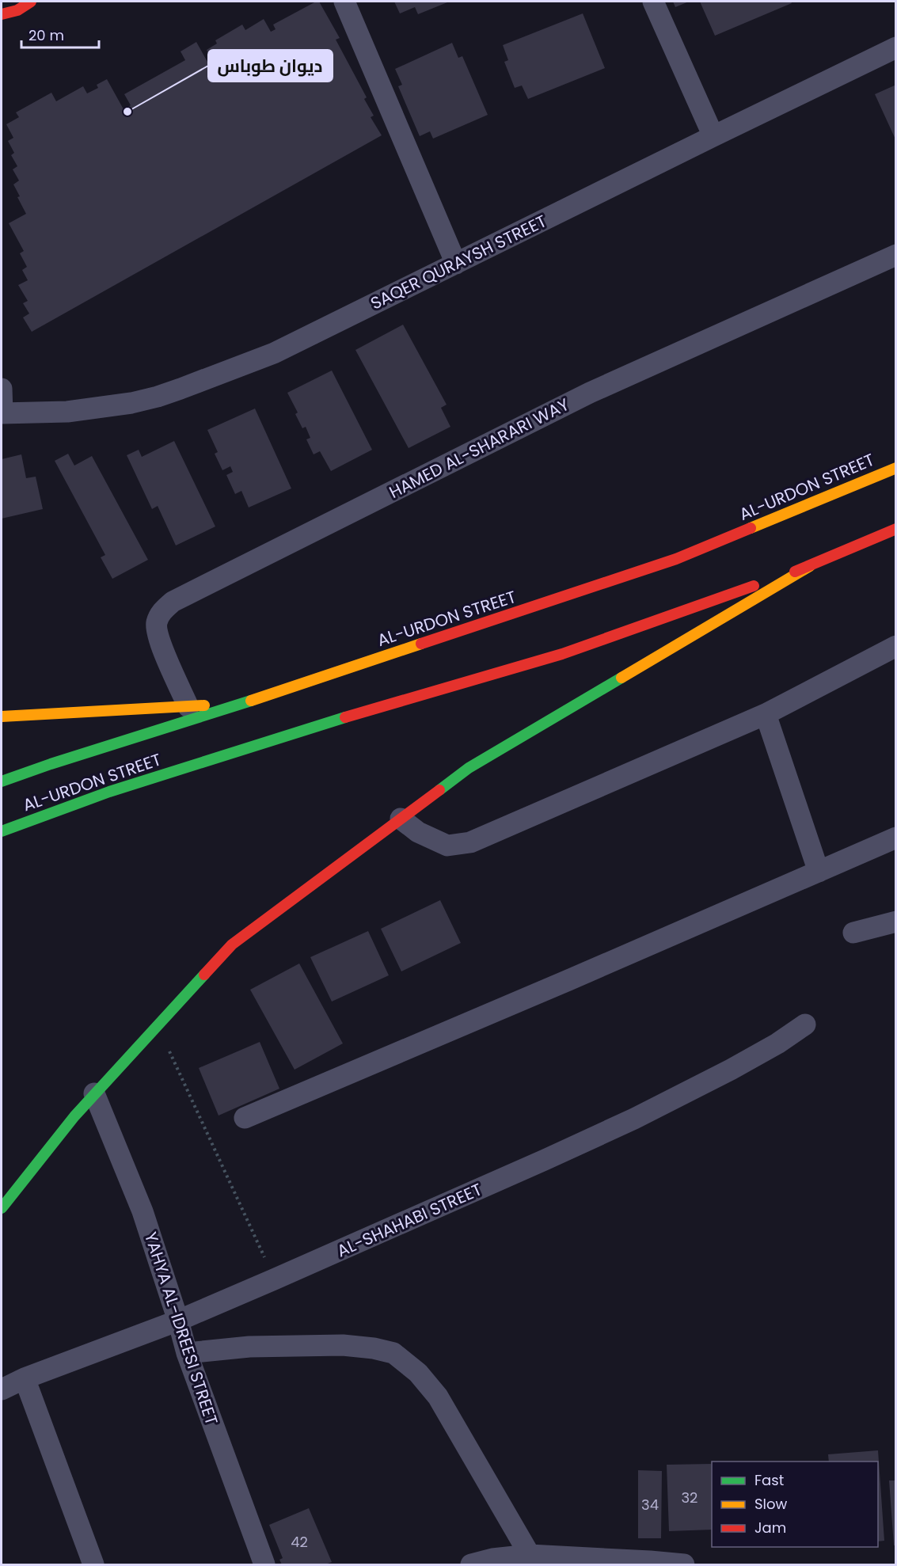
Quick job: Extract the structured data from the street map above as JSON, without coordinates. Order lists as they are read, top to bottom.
{
  "streets": {
    "main road": ["AL-URDON STREET"],
    "street": [
      "SAQER QURAYSH STREET",
      "HAMED AL-SHARARI WAY",
      "AL-SHAHABI STREET",
      "YAHYA AL-IDREESI STREET"
    ]
  },
  "crossings": [
    ["AL-SHAHABI STREET", "YAHYA AL-IDREESI STREET"]
  ],
  "places": ["ديوان طوباس"],
  "house_numbers": ["32", "34", "42"],
  "legend": ["Fast", "Slow", "Jam"],
  "scale_bar": "20 m"
}
